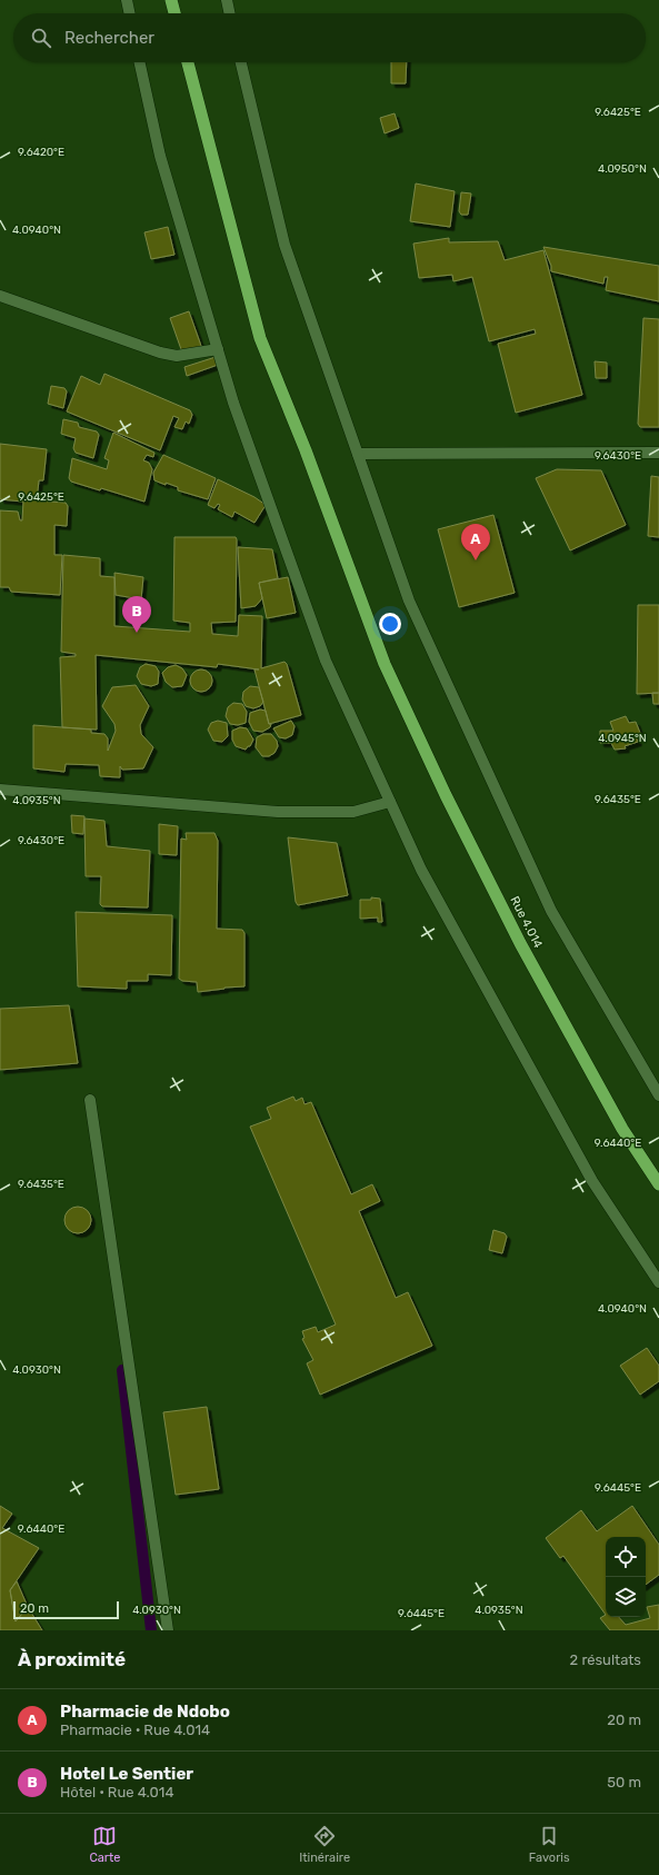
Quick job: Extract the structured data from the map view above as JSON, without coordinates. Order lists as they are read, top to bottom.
{
  "streets": {
    "highway": ["Rue 4.014"]
  },
  "scale_bar": "20 m",
  "page": {
    "search": "Rechercher",
    "pins": ["A", "B"],
    "scale": "20 m",
    "heading": ["À proximité", "2 résultats"],
    "list": [
      {
        "mark": "A",
        "name": "Pharmacie de Ndobo",
        "note": "Pharmacie · Rue 4.014",
        "value": "20 m"
      },
      {
        "mark": "B",
        "name": "Hotel Le Sentier",
        "note": "Hôtel · Rue 4.014",
        "value": "50 m"
      }
    ],
    "nav": ["Carte", "Itinéraire", "Favoris"]
  },
  "coordinates": [
    "9.6425°E",
    "9.6420°E",
    "4.0950°N",
    "4.0940°N",
    "9.6430°E",
    "4.0945°N",
    "9.6435°E",
    "4.0935°N",
    "9.6440°E",
    "4.0930°N",
    "9.6445°E"
  ]
}
